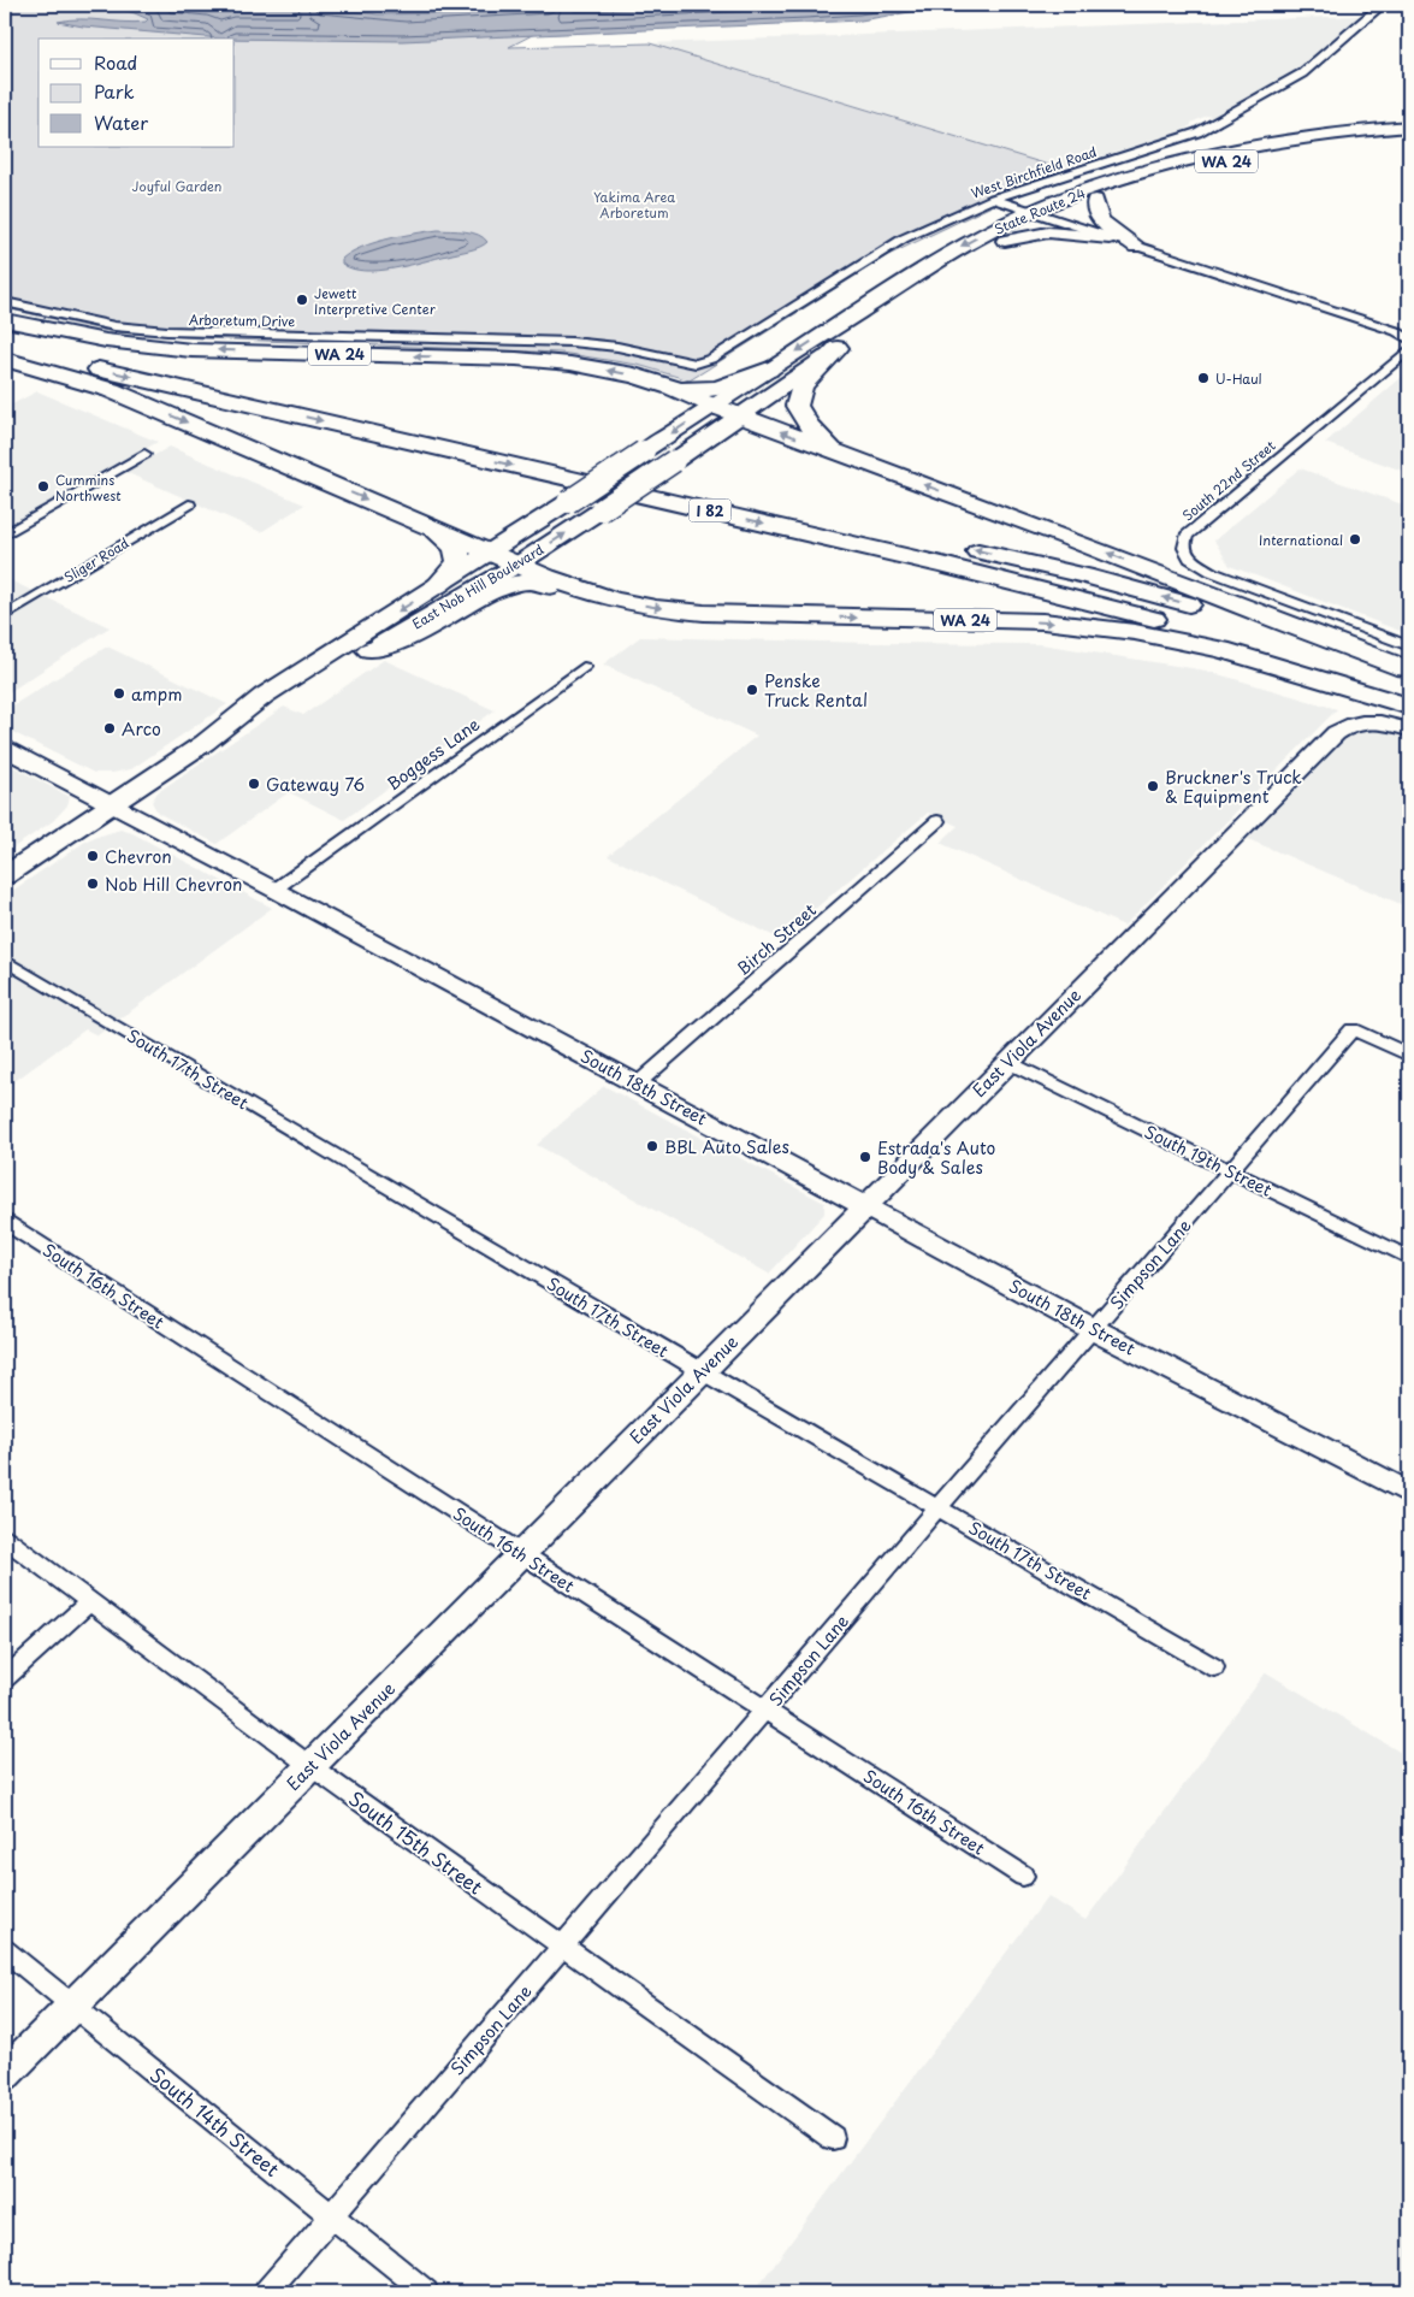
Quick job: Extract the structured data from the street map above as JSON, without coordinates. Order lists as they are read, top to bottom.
{
  "streets": {
    "highway": ["WA 24", "I 82"],
    "main road": ["State Route 24", "East Nob Hill Boulevard"],
    "street": [
      "West Birchfield Road",
      "Arboretum Drive",
      "South 22nd Street",
      "Sliger Road",
      "Boggess Lane",
      "Birch Street",
      "East Viola Avenue",
      "South 17th Street",
      "South 18th Street",
      "South 19th Street",
      "Simpson Lane",
      "South 16th Street",
      "South 15th Street",
      "South 14th Street"
    ]
  },
  "crossings": [
    ["WA 24", "State Route 24"],
    ["WA 24", "South 22nd Street"],
    ["WA 24", "I 82"],
    ["WA 24", "East Nob Hill Boulevard"],
    ["West Birchfield Road", "Arboretum Drive"],
    ["State Route 24", "East Nob Hill Boulevard"],
    ["South 22nd Street", "I 82"],
    ["East Nob Hill Boulevard", "South 18th Street"],
    ["Boggess Lane", "South 18th Street"],
    ["Birch Street", "South 18th Street"],
    ["East Viola Avenue", "South 17th Street"],
    ["East Viola Avenue", "South 18th Street"],
    ["East Viola Avenue", "South 19th Street"],
    ["East Viola Avenue", "South 16th Street"],
    ["East Viola Avenue", "South 15th Street"],
    ["East Viola Avenue", "South 14th Street"],
    ["South 17th Street", "Simpson Lane"],
    ["South 18th Street", "Simpson Lane"],
    ["South 19th Street", "Simpson Lane"],
    ["Simpson Lane", "South 16th Street"],
    ["Simpson Lane", "South 15th Street"],
    ["Simpson Lane", "South 14th Street"]
  ],
  "parks": ["Joyful Garden", "Yakima Area Arboretum"],
  "places": [
    "Jewett Interpretive Center",
    "U-Haul",
    "Cummins Northwest",
    "International",
    "Penske Truck Rental",
    "ampm",
    "Arco",
    "Gateway 76",
    "Bruckner's Truck & Equipment",
    "Chevron",
    "Nob Hill Chevron",
    "BBL Auto Sales",
    "Estrada's Auto Body & Sales"
  ],
  "legend": ["Road", "Park", "Water"]
}
